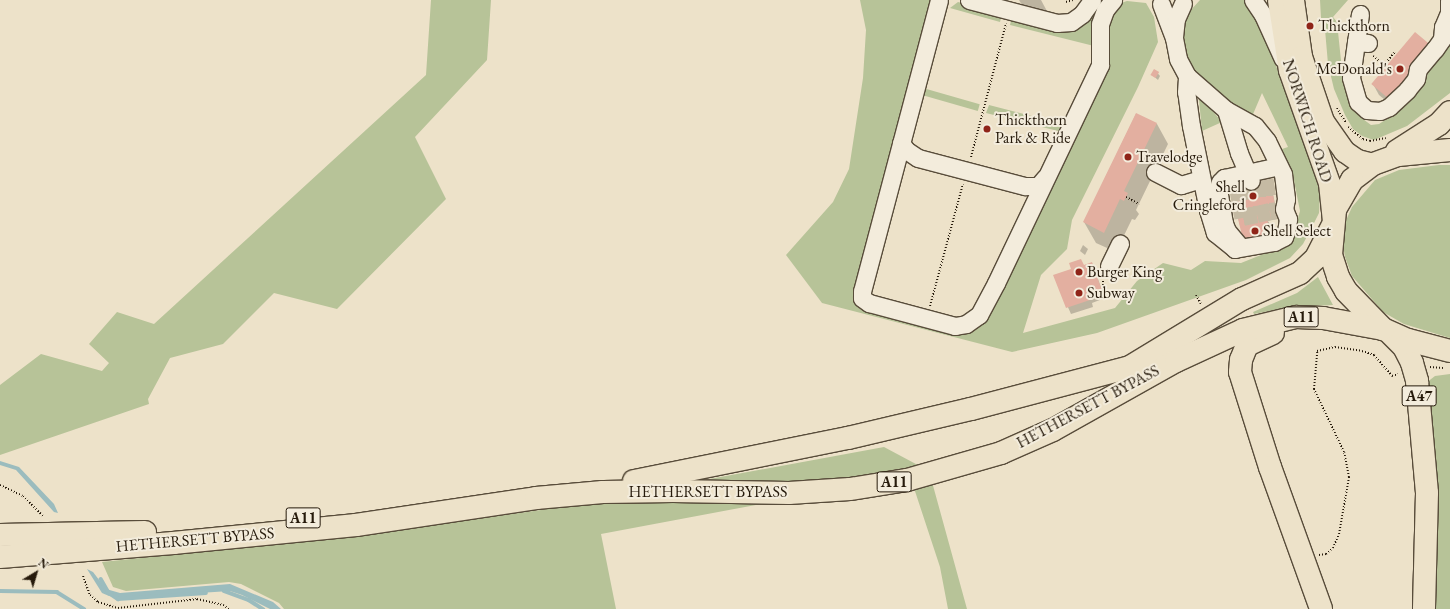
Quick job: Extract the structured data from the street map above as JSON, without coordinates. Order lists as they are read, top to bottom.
{
  "streets": {
    "highway": ["A11", "A47", "HETHERSETT BYPASS"],
    "main road": ["NORWICH ROAD"]
  },
  "crossings": [
    ["NORWICH ROAD", "HETHERSETT BYPASS"],
    ["A47", "HETHERSETT BYPASS"]
  ],
  "places": [
    "Thickthorn",
    "McDonald's",
    "Thickthorn Park & Ride",
    "Travelodge",
    "Shell Cringleford",
    "Shell Select",
    "Burger King",
    "Subway"
  ],
  "north": "top right"
}
